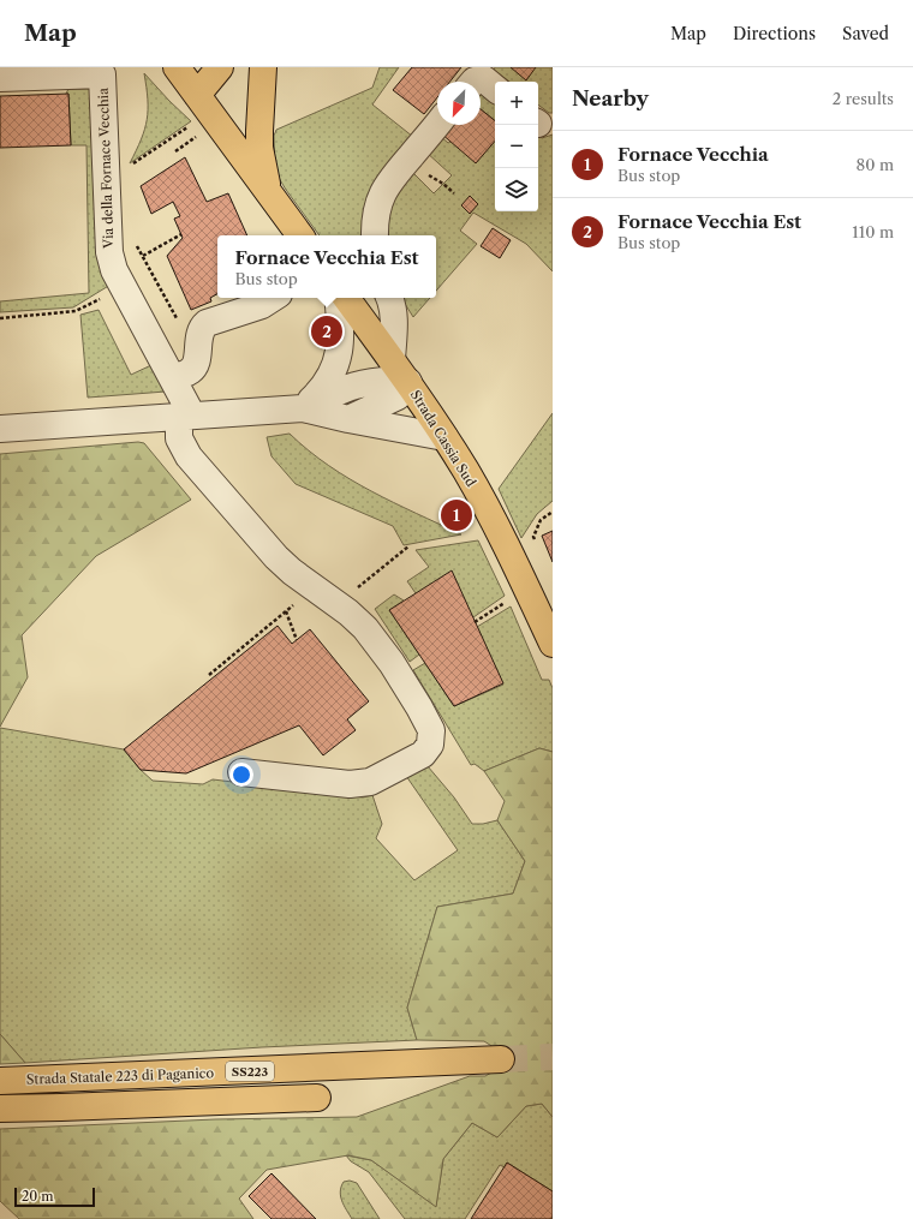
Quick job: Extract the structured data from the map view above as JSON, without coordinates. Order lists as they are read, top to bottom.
{
  "streets": {
    "main road": ["Strada Cassia Sud", "SS223", "Strada Statale 223 di Paganico"],
    "street": ["Via della Fornace Vecchia"]
  },
  "scale_bar": "20 m",
  "north": "bottom left",
  "page": {
    "header": "Map",
    "nav": ["Map", "Directions", "Saved"],
    "heading": ["Nearby", "2 results"],
    "map_buttons": ["+", "−"],
    "list": [
      {
        "mark": "1",
        "name": "Fornace Vecchia",
        "note": "Bus stop",
        "value": "80 m"
      },
      {
        "mark": "2",
        "name": "Fornace Vecchia Est",
        "note": "Bus stop",
        "value": "110 m"
      }
    ],
    "popup": ["Fornace Vecchia Est", "Bus stop"],
    "pins": ["2", "1"],
    "scale": "20 m"
  }
}
